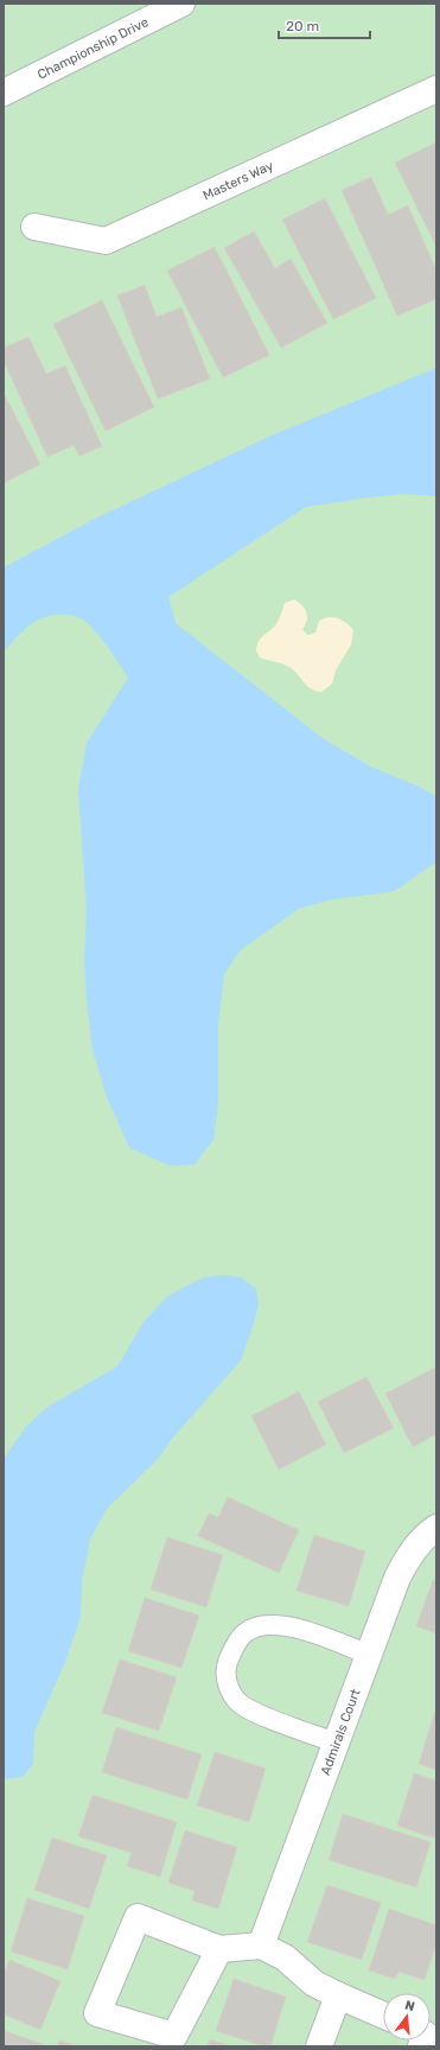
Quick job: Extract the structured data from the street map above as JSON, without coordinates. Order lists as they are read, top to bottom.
{
  "streets": {
    "street": ["Championship Drive", "Masters Way", "Admirals Court"]
  },
  "scale_bar": "20 m",
  "north": "top"
}
